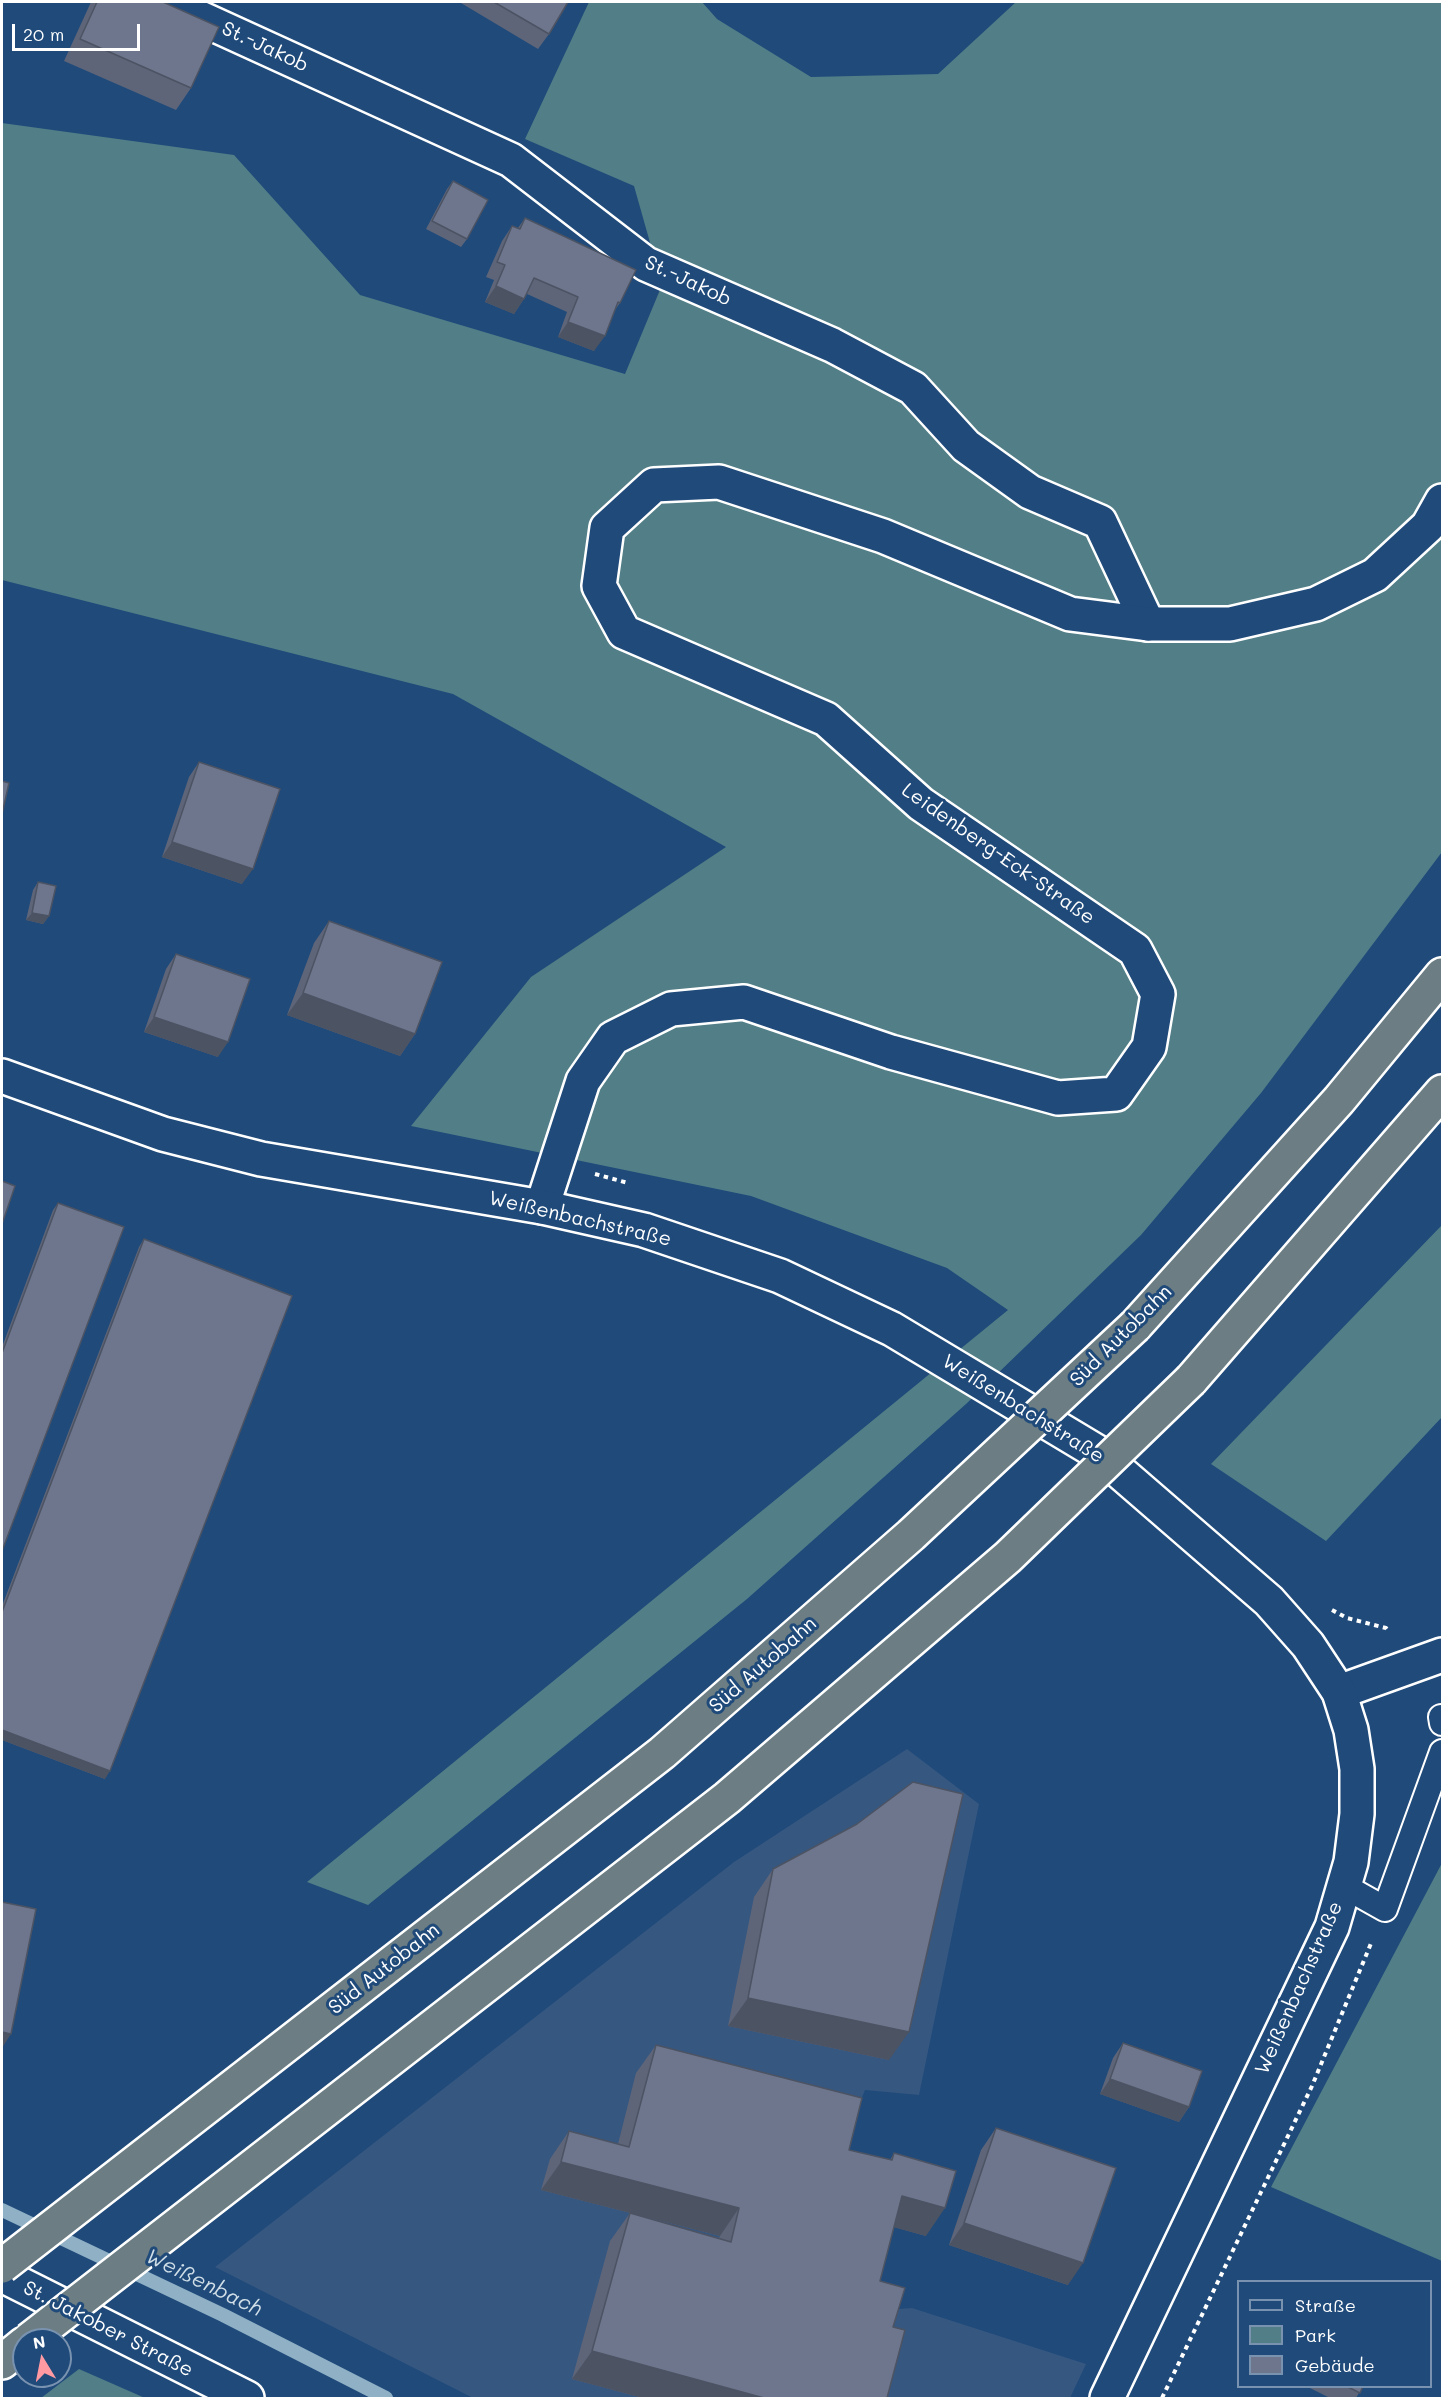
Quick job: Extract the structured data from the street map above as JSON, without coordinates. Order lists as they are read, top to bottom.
{
  "streets": {
    "highway": ["Süd Autobahn"],
    "street": [
      "St.-Jakob",
      "Leidenberg-Eck-Straße",
      "Weißenbachstraße",
      "St. Jakober Straße"
    ]
  },
  "crossings": [
    ["St.-Jakob", "Leidenberg-Eck-Straße"],
    ["Leidenberg-Eck-Straße", "Weißenbachstraße"]
  ],
  "water": ["Weißenbach"],
  "legend": ["Straße", "Park", "Gebäude"],
  "scale_bar": "20 m",
  "north": "top"
}
